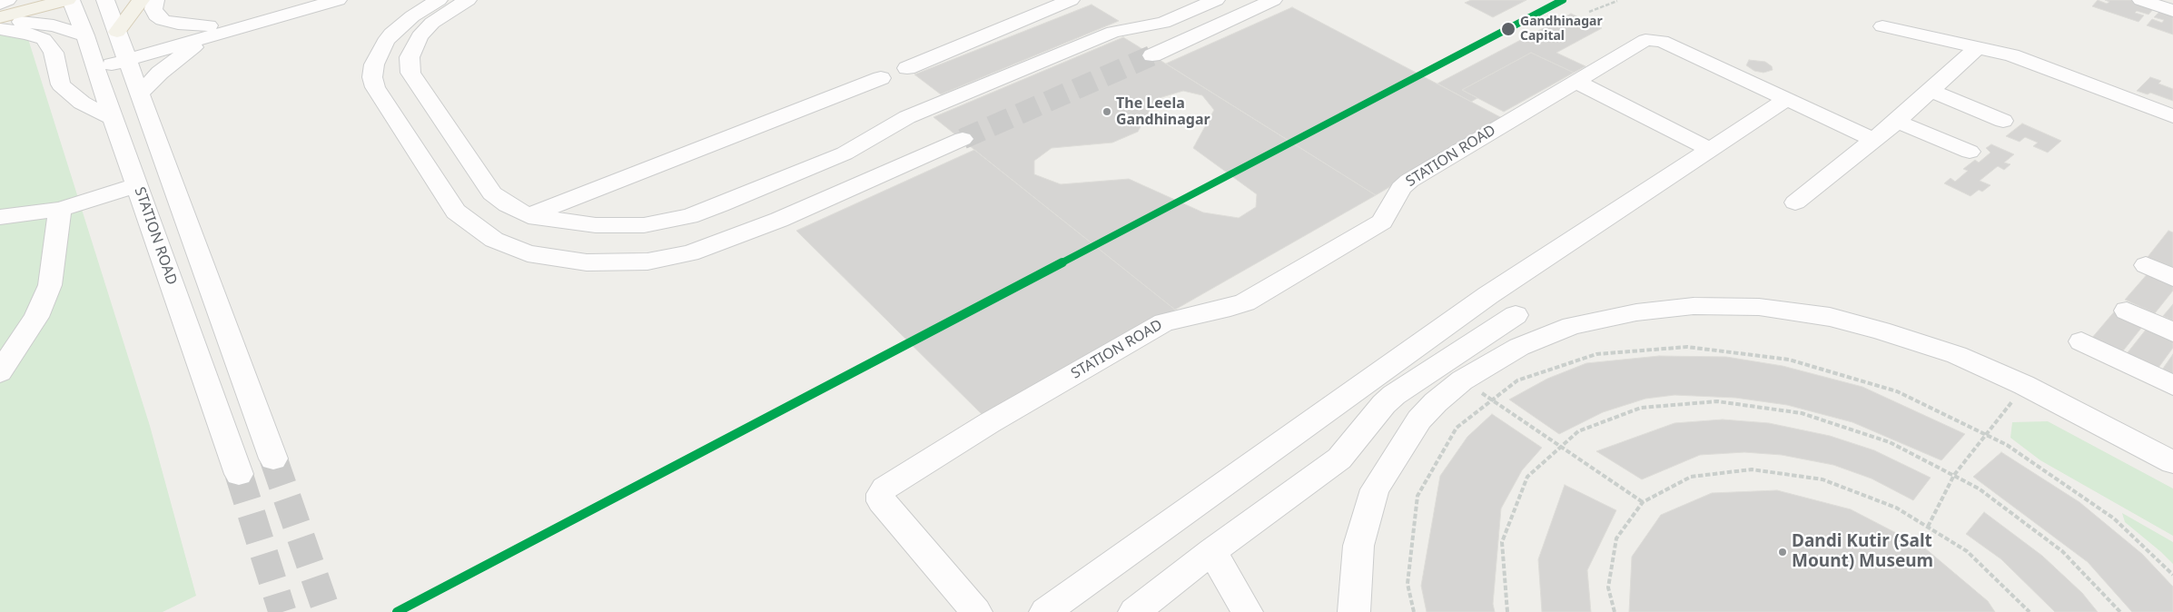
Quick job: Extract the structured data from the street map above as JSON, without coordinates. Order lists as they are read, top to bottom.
{
  "streets": {
    "street": ["STATION ROAD"]
  },
  "places": ["Gandhinagar Capital", "The Leela Gandhinagar", "Dandi Kutir (Salt Mount) Museum"]
}
